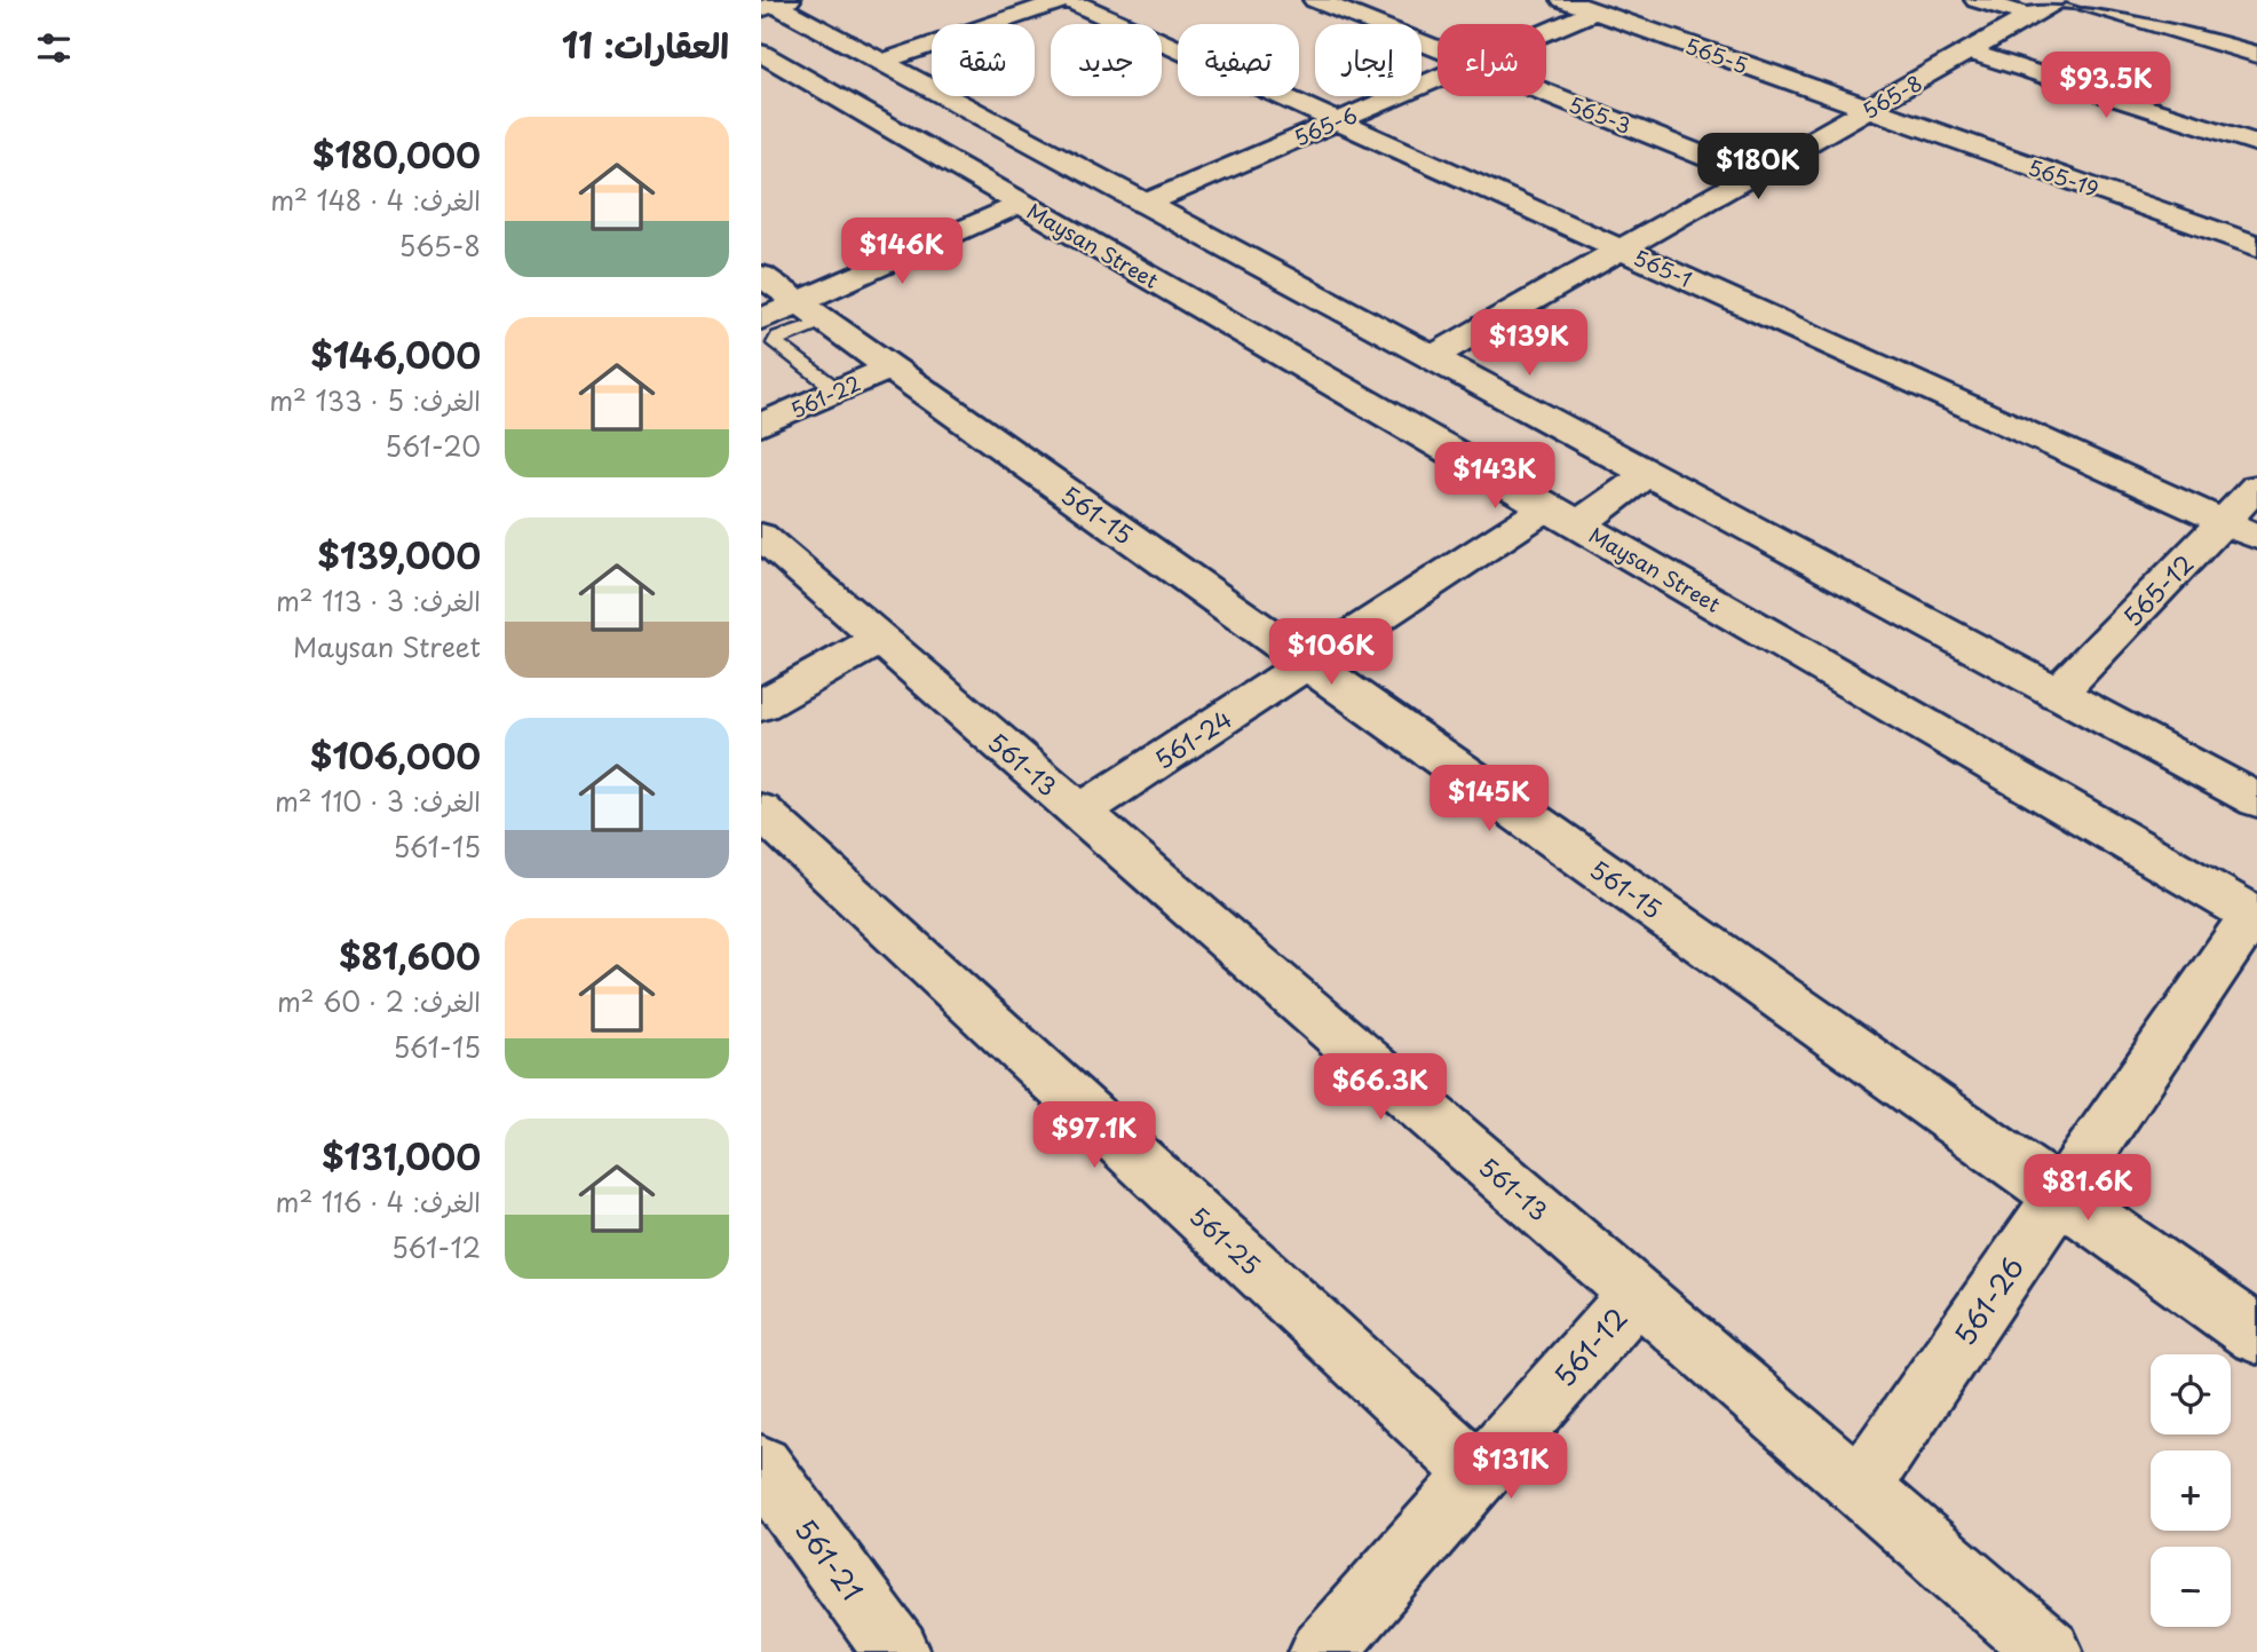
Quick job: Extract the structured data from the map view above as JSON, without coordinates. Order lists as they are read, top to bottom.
{
  "streets": {
    "street": [
      "565-5",
      "565-8",
      "565-3",
      "565-6",
      "565-19",
      "Maysan Street",
      "565-1",
      "561-22",
      "561-15",
      "565-12",
      "561-24",
      "561-13",
      "561-25",
      "561-26",
      "561-12",
      "561-21"
    ]
  },
  "crossings": [
    ["565-5", "565-8"],
    ["565-5", "565-6"],
    ["565-5", "565-19"],
    ["565-8", "565-3"],
    ["565-8", "565-19"],
    ["565-8", "565-1"],
    ["565-6", "565-1"],
    ["Maysan Street", "561-24"],
    ["Maysan Street", "561-26"],
    ["565-1", "565-12"],
    ["561-22", "561-15"],
    ["561-15", "561-24"],
    ["561-15", "561-26"],
    ["561-24", "561-13"],
    ["561-13", "561-26"],
    ["561-13", "561-12"],
    ["561-25", "561-12"]
  ],
  "page": {
    "heading": "العقارات: 11",
    "chip": [
      "شراء",
      "إيجار",
      "تصفية",
      "جديد",
      "شقة"
    ],
    "price": [
      "$93.5K",
      "$180K",
      "$146K",
      "$139K",
      "$143K",
      "$106K",
      "$145K",
      "$66.3K",
      "$97.1K",
      "$81.6K",
      "$131K"
    ],
    "list": [
      {
        "name": "$180,000",
        "note": "الغرف: 4 · 148 m² · 565-8"
      },
      {
        "name": "$146,000",
        "note": "الغرف: 5 · 133 m² · 561-20"
      },
      {
        "name": "$139,000",
        "note": "الغرف: 3 · 113 m² · Maysan Street"
      },
      {
        "name": "$106,000",
        "note": "الغرف: 3 · 110 m² · 561-15"
      },
      {
        "name": "$81,600",
        "note": "الغرف: 2 · 60 m² · 561-15"
      },
      {
        "name": "$131,000",
        "note": "الغرف: 4 · 116 m² · 561-12"
      }
    ],
    "map_buttons": ["+", "−"]
  }
}
